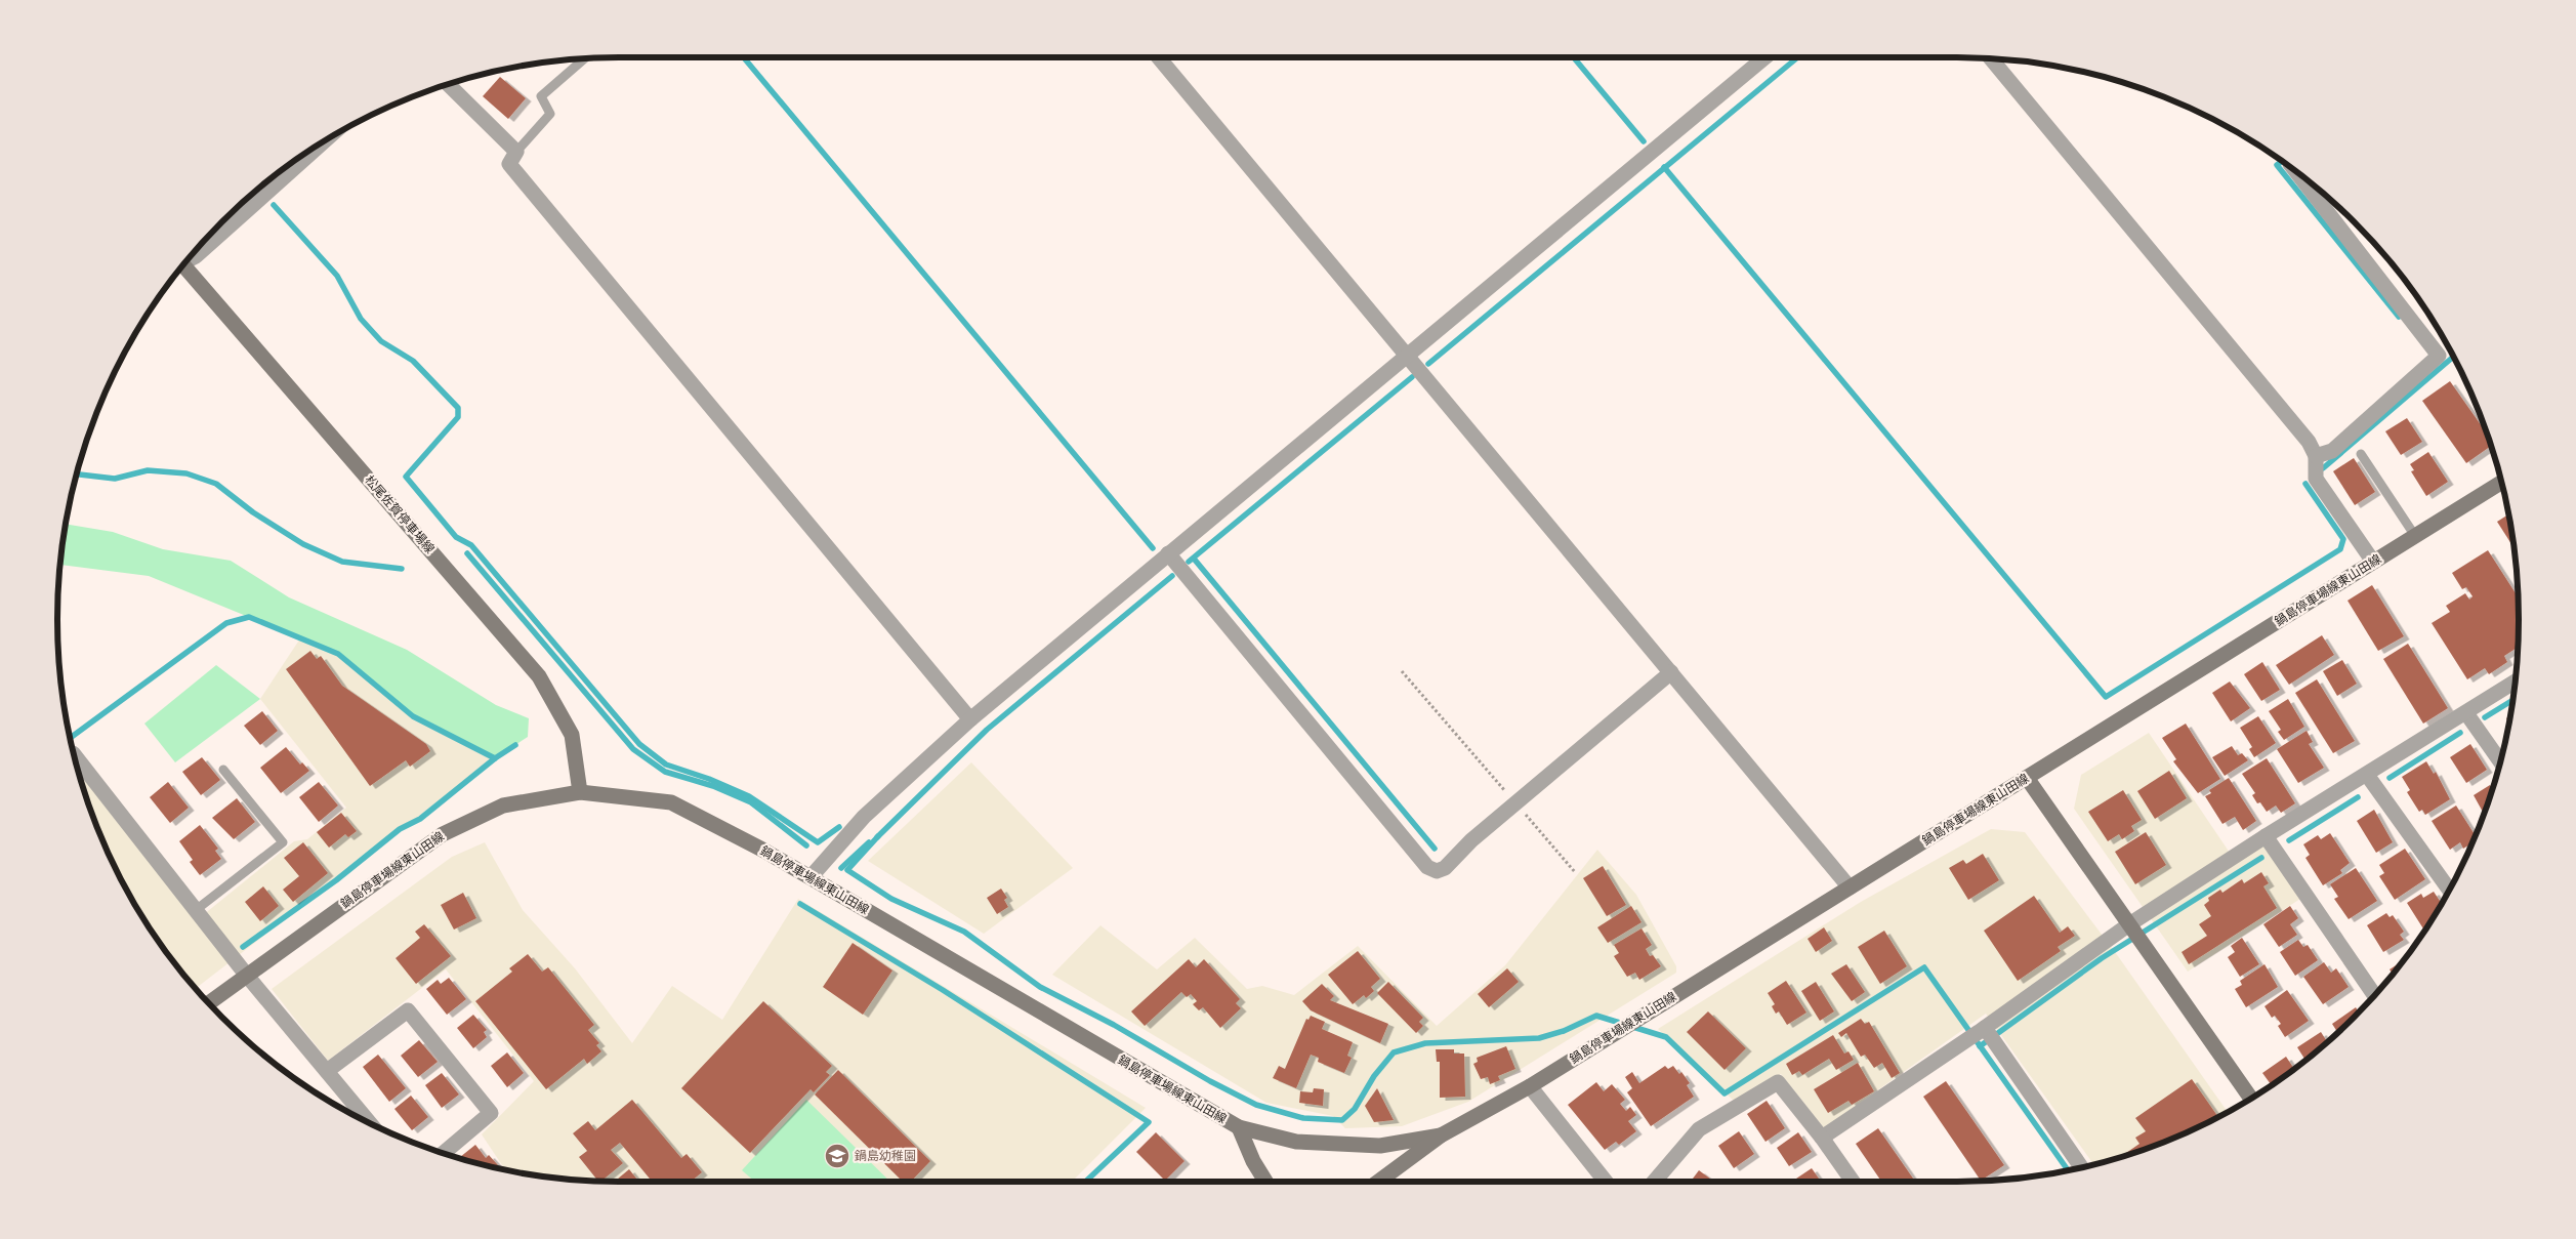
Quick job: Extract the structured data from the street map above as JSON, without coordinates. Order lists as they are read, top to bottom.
{
  "streets": {
    "main road": ["松尾佐賀停車場線", "鍋島停車場線東山田線"]
  },
  "crossings": [
    ["松尾佐賀停車場線", "鍋島停車場線東山田線"]
  ],
  "places": {
    "school or university": ["鍋島幼稚園"]
  }
}
